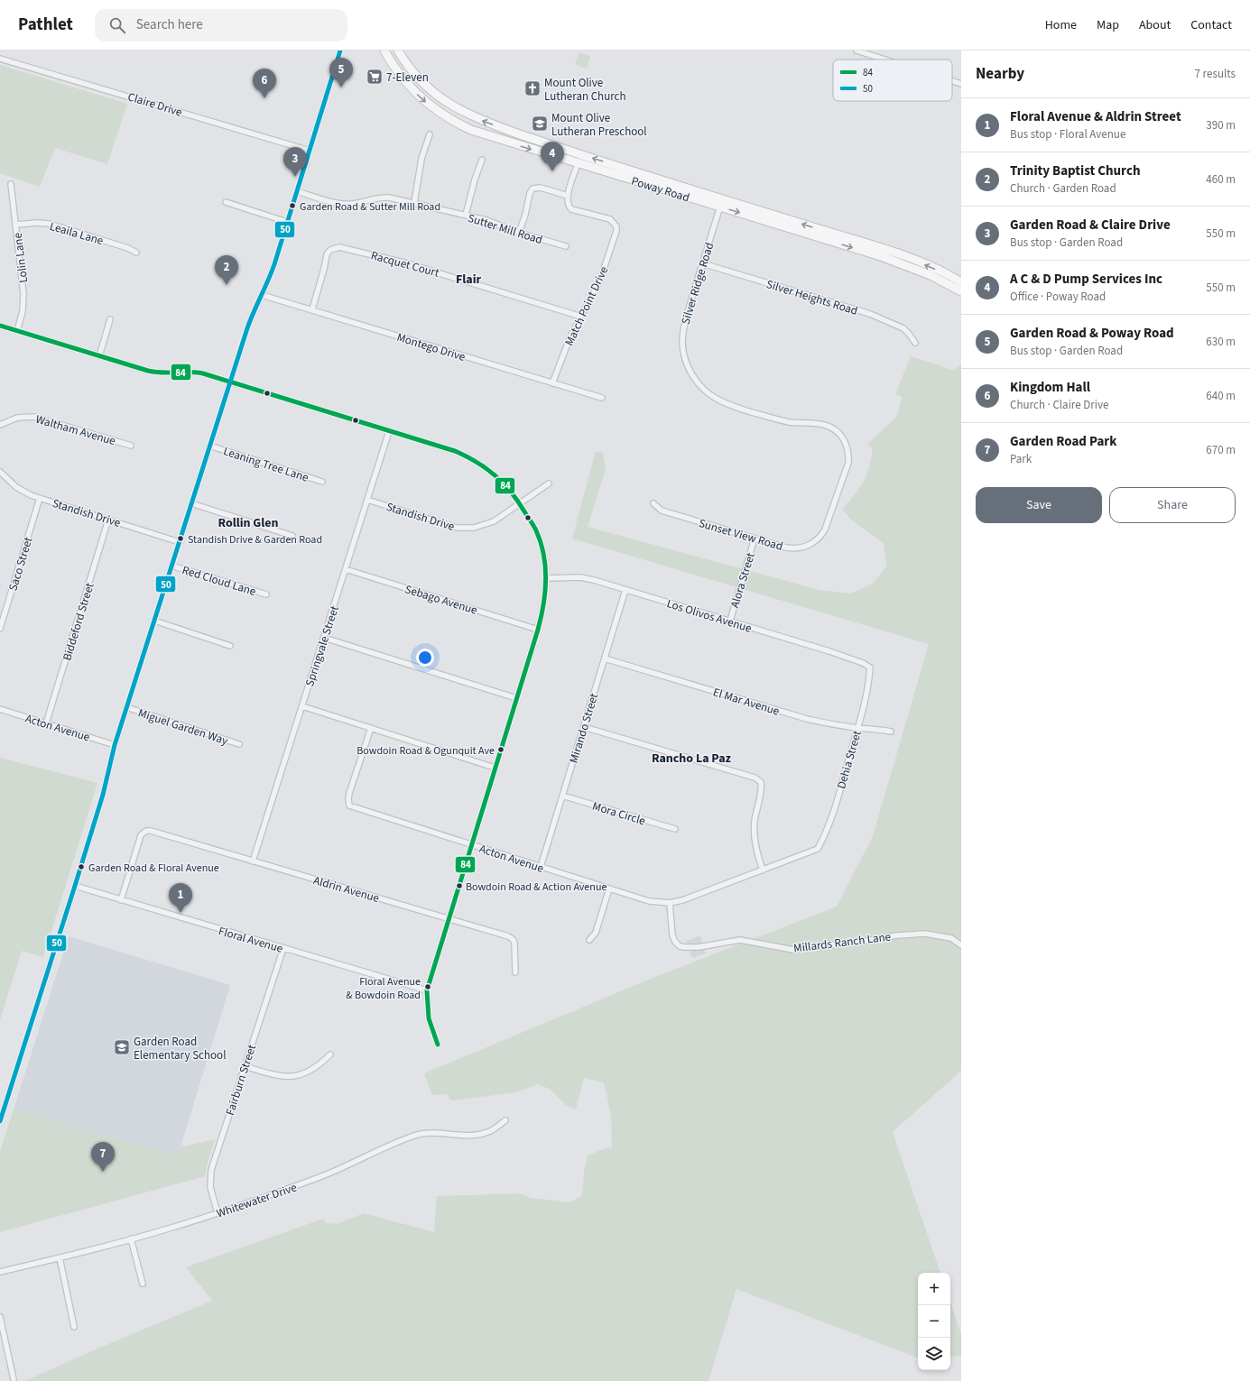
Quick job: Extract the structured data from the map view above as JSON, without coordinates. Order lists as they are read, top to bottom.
{
  "streets": {
    "main road": ["Poway Road"],
    "street": [
      "Claire Drive",
      "Sutter Mill Road",
      "Leaila Lane",
      "Lolin Lane",
      "Racquet Court",
      "Silver Ridge Road",
      "Silver Heights Road",
      "Match Point Drive",
      "Montego Drive",
      "Waltham Avenue",
      "Leaning Tree Lane",
      "Standish Drive",
      "Sunset View Road",
      "Saco Street",
      "Red Cloud Lane",
      "Alora Street",
      "Sebago Avenue",
      "Los Olivos Avenue",
      "Biddeford Street",
      "Springvale Street",
      "El Mar Avenue",
      "Miguel Garden Way",
      "Acton Avenue",
      "Mirando Street",
      "Dehia Street",
      "Mora Circle",
      "Aldrin Avenue",
      "Floral Avenue",
      "Millards Ranch Lane",
      "Fairburn Street",
      "Whitewater Drive"
    ]
  },
  "crossings": [
    ["Poway Road", "Silver Ridge Road"],
    ["Leaila Lane", "Lolin Lane"],
    ["Racquet Court", "Match Point Drive"],
    ["Racquet Court", "Montego Drive"],
    ["Silver Ridge Road", "Silver Heights Road"],
    ["Silver Ridge Road", "Sunset View Road"],
    ["Match Point Drive", "Montego Drive"],
    ["Standish Drive", "Saco Street"],
    ["Standish Drive", "Biddeford Street"],
    ["Standish Drive", "Springvale Street"],
    ["Sunset View Road", "Alora Street"],
    ["Alora Street", "Los Olivos Avenue"],
    ["Sebago Avenue", "Springvale Street"],
    ["Los Olivos Avenue", "Mirando Street"],
    ["Los Olivos Avenue", "Dehia Street"],
    ["Biddeford Street", "Acton Avenue"],
    ["Springvale Street", "Aldrin Avenue"],
    ["El Mar Avenue", "Mirando Street"],
    ["El Mar Avenue", "Dehia Street"],
    ["Acton Avenue", "Mirando Street"],
    ["Acton Avenue", "Dehia Street"],
    ["Acton Avenue", "Millards Ranch Lane"],
    ["Mirando Street", "Mora Circle"],
    ["Aldrin Avenue", "Floral Avenue"],
    ["Floral Avenue", "Fairburn Street"],
    ["Fairburn Street", "Whitewater Drive"]
  ],
  "districts": ["Flair", "Rollin Glen", "Rancho La Paz"],
  "places": {
    "supermarket": ["7-Eleven"],
    "church": ["Mount Olive Lutheran Church"],
    "school or university": ["Mount Olive Lutheran Preschool", "Garden Road Elementary School"],
    "other": [
      "Garden Road & Sutter Mill Road",
      "Standish Drive & Garden Road",
      "Bowdoin Road & Ogunquit Ave",
      "Garden Road & Floral Avenue",
      "Bowdoin Road & Action Avenue",
      "Floral Avenue & Bowdoin Road"
    ]
  },
  "lines": ["transit line 50", "transit line 84"],
  "legend": ["84", "50"],
  "page": {
    "header": "Pathlet",
    "search": "Search here",
    "nav": [
      "Home",
      "Map",
      "About",
      "Contact"
    ],
    "heading": ["Nearby", "7 results"],
    "pins": [
      "5",
      "6",
      "4",
      "3",
      "2",
      "1",
      "7"
    ],
    "list": [
      {
        "mark": "1",
        "name": "Floral Avenue & Aldrin Street",
        "note": "Bus stop · Floral Avenue",
        "value": "390 m"
      },
      {
        "mark": "2",
        "name": "Trinity Baptist Church",
        "note": "Church · Garden Road",
        "value": "460 m"
      },
      {
        "mark": "3",
        "name": "Garden Road & Claire Drive",
        "note": "Bus stop · Garden Road",
        "value": "550 m"
      },
      {
        "mark": "4",
        "name": "A C & D Pump Services Inc",
        "note": "Office · Poway Road",
        "value": "550 m"
      },
      {
        "mark": "5",
        "name": "Garden Road & Poway Road",
        "note": "Bus stop · Garden Road",
        "value": "630 m"
      },
      {
        "mark": "6",
        "name": "Kingdom Hall",
        "note": "Church · Claire Drive",
        "value": "640 m"
      },
      {
        "mark": "7",
        "name": "Garden Road Park",
        "note": "Park",
        "value": "670 m"
      }
    ],
    "buttons": ["Save", "Share"],
    "map_buttons": ["+", "−"]
  }
}
